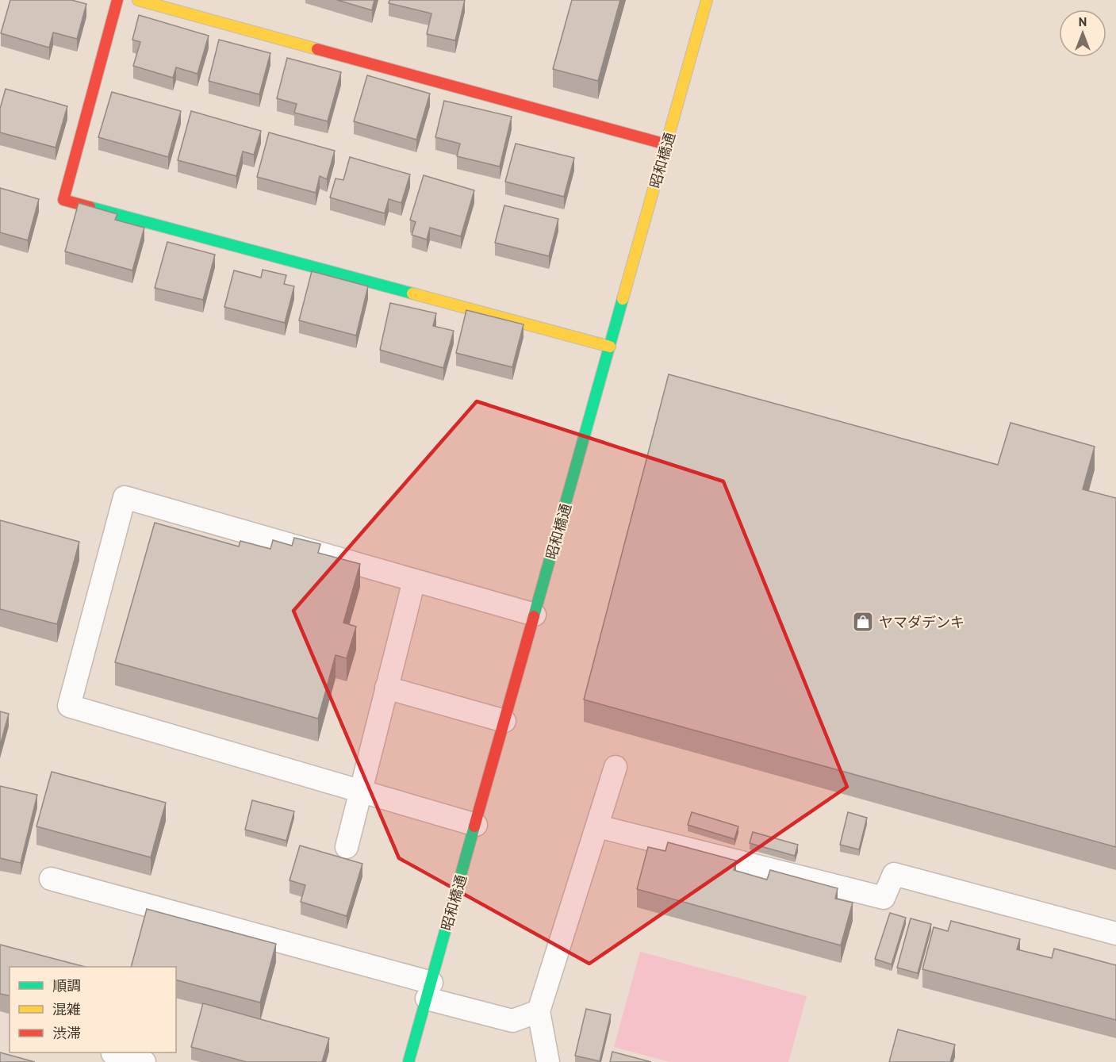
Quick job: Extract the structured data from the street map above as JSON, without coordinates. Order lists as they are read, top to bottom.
{
  "streets": {
    "street": ["昭和橋通"]
  },
  "places": {
    "shop": ["ヤマダデンキ"]
  },
  "legend": ["順調", "混雑", "渋滞"],
  "north": "top"
}
